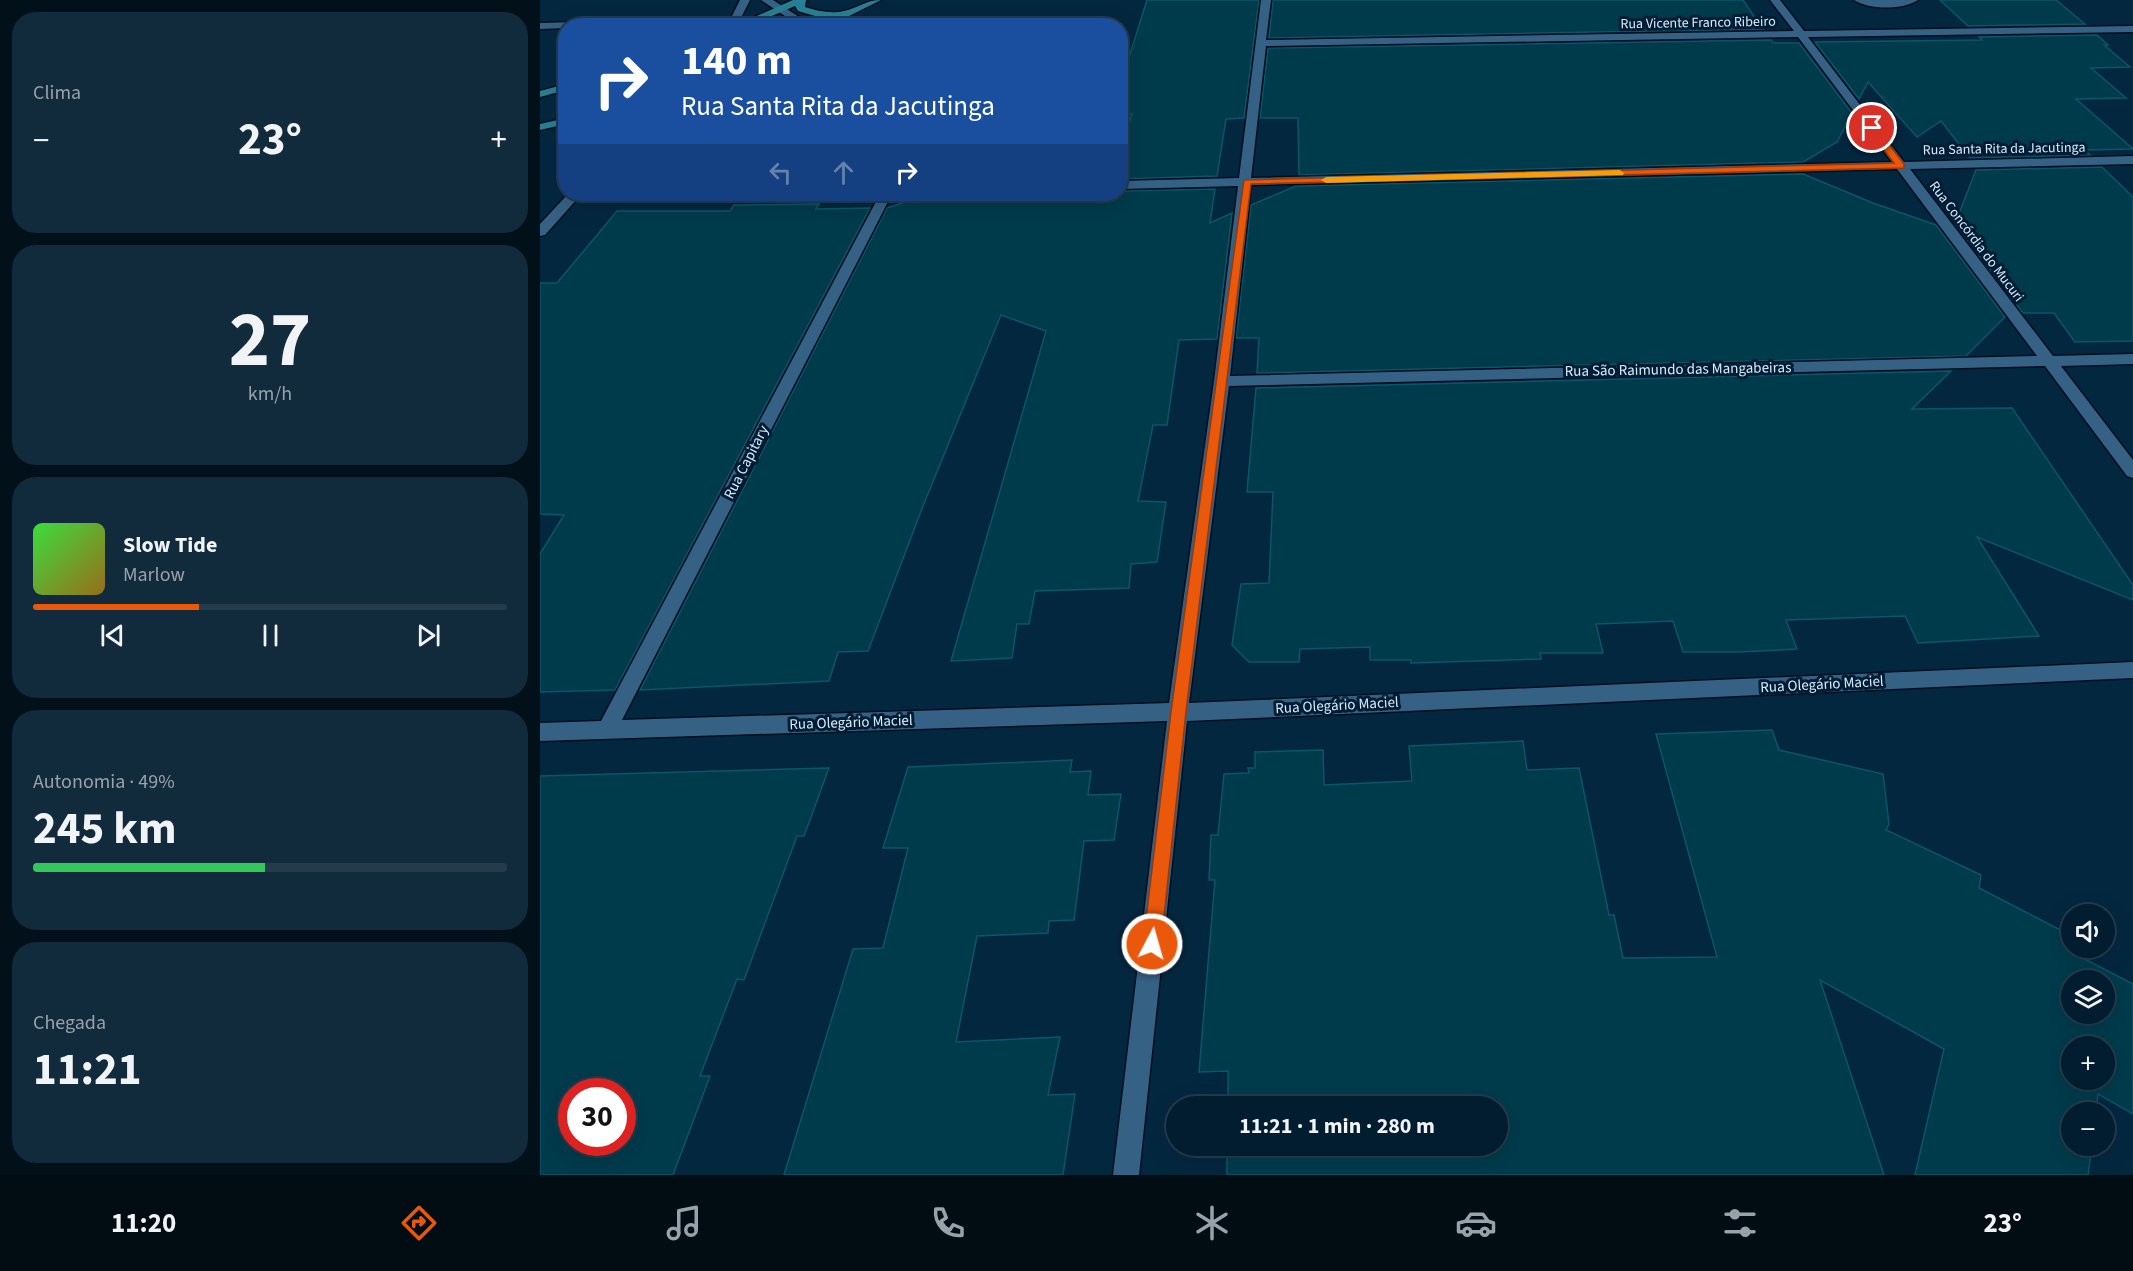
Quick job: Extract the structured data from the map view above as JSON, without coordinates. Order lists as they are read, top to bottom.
{
  "streets": {
    "street": [
      "Rua Vicente Franco Ribeiro",
      "Rua Santa Rita da Jacutinga",
      "Rua Concórdia do Mucuri",
      "Rua São Raimundo das Mangabeiras",
      "Rua Capitary",
      "Rua Olegário Maciel"
    ]
  },
  "crossings": [
    ["Rua Vicente Franco Ribeiro", "Rua Concórdia do Mucuri"],
    ["Rua Santa Rita da Jacutinga", "Rua Concórdia do Mucuri"],
    ["Rua Concórdia do Mucuri", "Rua São Raimundo das Mangabeiras"],
    ["Rua Capitary", "Rua Olegário Maciel"]
  ],
  "page": {
    "tile": [
      "Clima",
      ["27", "km/h"],
      ["Autonomia · 49%", "245 km"],
      ["Chegada", "11:21"]
    ],
    "turn": ["140 m", "Rua Santa Rita da Jacutinga"],
    "heat": ["−", "23°", "+"],
    "song": ["Slow Tide", "Marlow"],
    "map_buttons": ["+", "−"],
    "limit": "30",
    "trip": "11:21 · 1 min · 280 m",
    "tabs": ["11:20", "23°"]
  }
}
